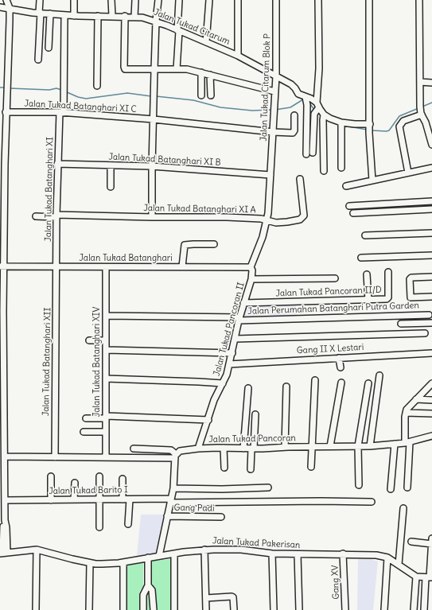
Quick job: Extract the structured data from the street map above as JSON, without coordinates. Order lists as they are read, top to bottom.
{
  "streets": {
    "street": [
      "Jalan Tukad Citarum",
      "Jalan Tukad Citarum Blok P",
      "Jalan Tukad Batanghari XI C",
      "Jalan Tukad Batanghari XI B",
      "Jalan Tukad Batanghari XI",
      "Jalan Tukad Batanghari XI A",
      "Jalan Tukad Batanghari",
      "Jalan Tukad Pancoran II/D",
      "Jalan Perumahan Batanghari Putra Garden",
      "Jalan Tukad Pancoran II",
      "Gang II X Lestari",
      "Jalan Tukad Batanghari XII",
      "Jalan Tukad Batanghari XIV",
      "Jalan Tukad Pancoran",
      "Jalan Tukad Barito I",
      "Gang Padi",
      "Jalan Tukad Pakerisan",
      "Gang XV"
    ]
  },
  "crossings": [
    ["Jalan Tukad Citarum", "Jalan Tukad Citarum Blok P"],
    ["Jalan Tukad Citarum", "Jalan Tukad Batanghari XI"],
    ["Jalan Tukad Citarum Blok P", "Jalan Tukad Batanghari XI C"],
    ["Jalan Tukad Citarum Blok P", "Jalan Tukad Batanghari XI B"],
    ["Jalan Tukad Citarum Blok P", "Jalan Tukad Batanghari XI A"],
    ["Jalan Tukad Citarum Blok P", "Jalan Tukad Batanghari"],
    ["Jalan Tukad Citarum Blok P", "Jalan Tukad Pancoran II"],
    ["Jalan Tukad Batanghari XI C", "Jalan Tukad Batanghari XI"],
    ["Jalan Tukad Batanghari XI B", "Jalan Tukad Batanghari XI"],
    ["Jalan Tukad Batanghari XI", "Jalan Tukad Batanghari XI A"],
    ["Jalan Tukad Batanghari XI", "Jalan Tukad Batanghari"],
    ["Jalan Tukad Batanghari XI", "Jalan Tukad Batanghari XII"],
    ["Jalan Tukad Batanghari", "Jalan Tukad Pancoran II"],
    ["Jalan Tukad Batanghari", "Jalan Tukad Batanghari XII"],
    ["Jalan Tukad Batanghari", "Jalan Tukad Batanghari XIV"],
    ["Jalan Tukad Pancoran II/D", "Jalan Tukad Pancoran II"],
    ["Jalan Perumahan Batanghari Putra Garden", "Jalan Tukad Pancoran II"],
    ["Jalan Tukad Pancoran II", "Gang II X Lestari"],
    ["Jalan Tukad Pancoran II", "Jalan Tukad Pancoran"],
    ["Jalan Tukad Batanghari XII", "Jalan Tukad Pancoran"],
    ["Jalan Tukad Batanghari XIV", "Jalan Tukad Pancoran"],
    ["Jalan Tukad Pakerisan", "Gang XV"]
  ]
}
